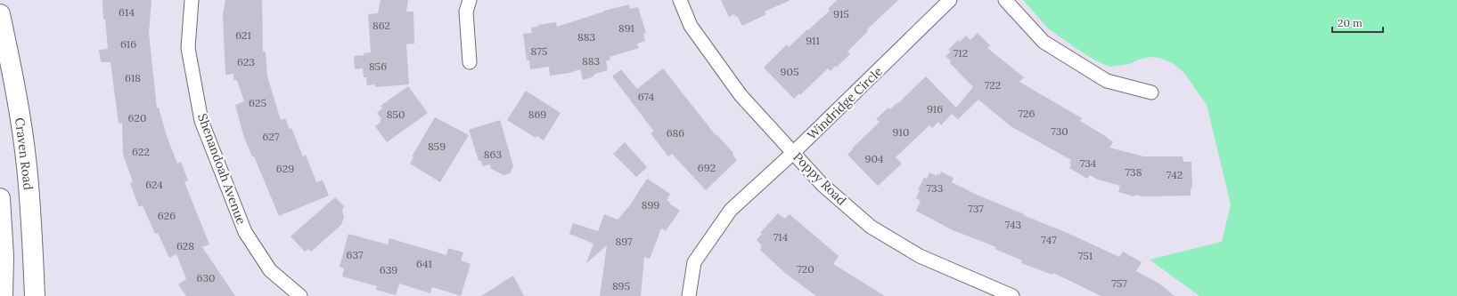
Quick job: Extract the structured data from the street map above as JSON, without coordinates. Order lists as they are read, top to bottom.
{
  "streets": {
    "main road": ["Craven Road"],
    "street": ["Windridge Circle", "Shenandoah Avenue", "Poppy Road"]
  },
  "crossings": [
    ["Windridge Circle", "Poppy Road"]
  ],
  "house_numbers": [
    "614",
    "915",
    "862",
    "891",
    "621",
    "883",
    "911",
    "616",
    "875",
    "712",
    "883",
    "623",
    "856",
    "905",
    "618",
    "722",
    "674",
    "625",
    "916",
    "726",
    "850",
    "869",
    "620",
    "730",
    "910",
    "686",
    "627",
    "859",
    "622",
    "863",
    "904",
    "734",
    "692",
    "629",
    "738",
    "742",
    "624",
    "733",
    "899",
    "737",
    "626",
    "743",
    "714",
    "747",
    "897",
    "628",
    "637",
    "751",
    "641",
    "720",
    "639",
    "630",
    "757",
    "895"
  ],
  "scale_bar": "20 m"
}
